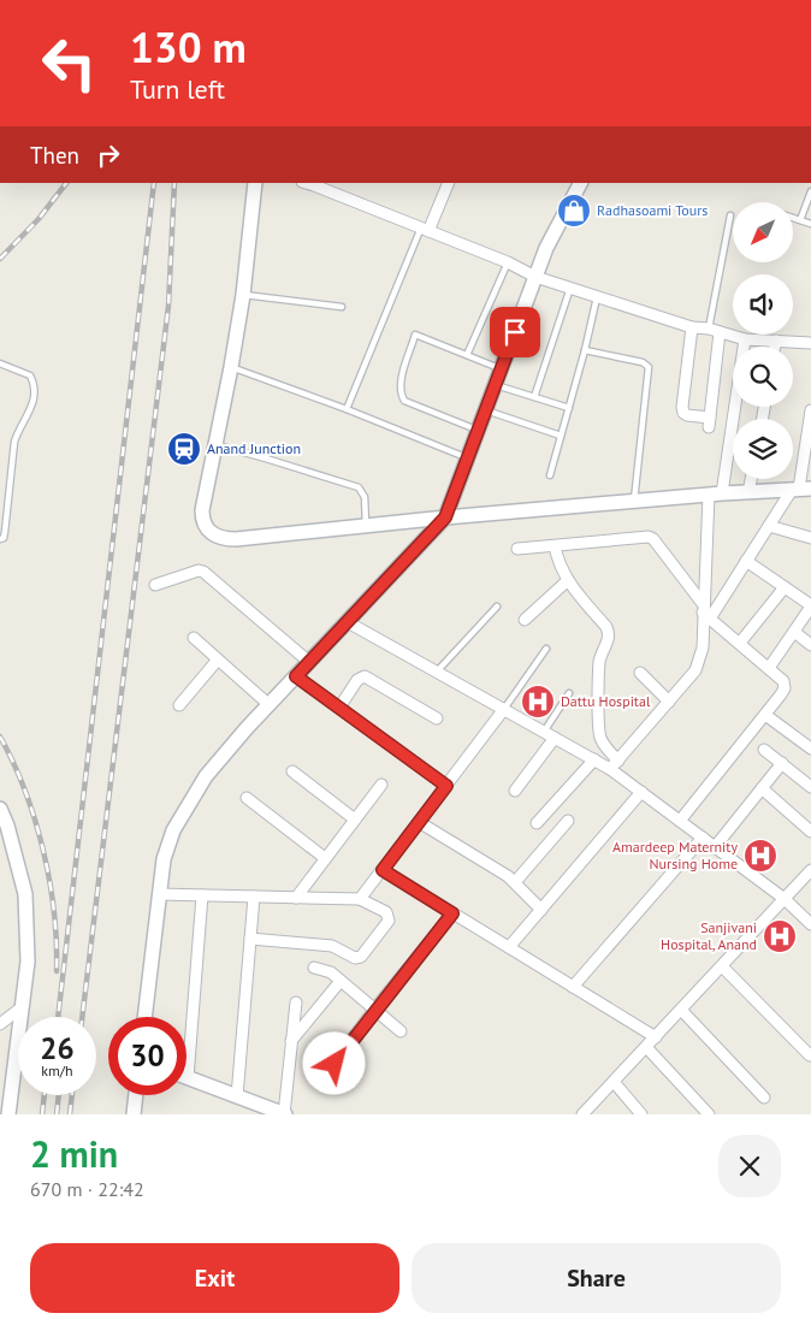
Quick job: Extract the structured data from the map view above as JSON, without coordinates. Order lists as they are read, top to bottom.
{
  "places": {
    "shop": ["Radhasoami Tours"],
    "station": ["Anand Junction"],
    "hospital": ["Dattu Hospital", "Amardeep Maternity Nursing Home", "Sanjivani Hospital, Anand"]
  },
  "north": "bottom left",
  "page": {
    "turn": ["130 m", "Turn left"],
    "then": "Then",
    "speed": "26 km/h",
    "limit": "30",
    "heading": ["2 min", "670 m · 22:42"],
    "buttons": ["Exit", "Share"]
  }
}
